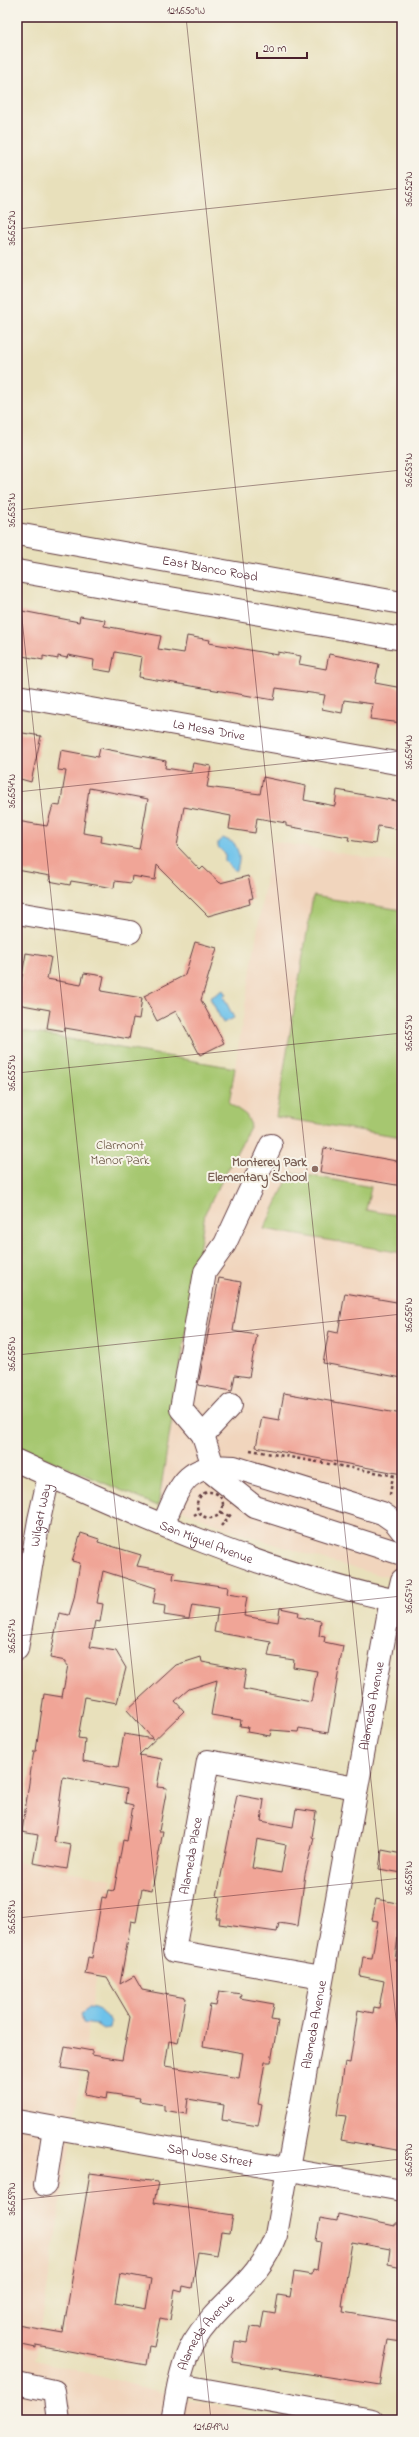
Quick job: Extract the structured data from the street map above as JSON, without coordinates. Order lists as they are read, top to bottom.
{
  "streets": {
    "main road": [
      "East Blanco Road",
      "La Mesa Drive",
      "Wilgart Way",
      "San Miguel Avenue",
      "Alameda Avenue",
      "Alameda Place",
      "San Jose Street"
    ]
  },
  "crossings": [
    ["Wilgart Way", "San Miguel Avenue"],
    ["San Miguel Avenue", "Alameda Avenue"],
    ["Alameda Avenue", "Alameda Place"],
    ["Alameda Avenue", "San Jose Street"]
  ],
  "parks": ["Clarmont Manor Park"],
  "places": ["Monterey Park Elementary School"],
  "scale_bar": "20 m",
  "coordinates": [
    "121.650°W",
    "36.652°N",
    "36.653°N",
    "36.654°N",
    "36.655°N",
    "36.656°N",
    "36.657°N",
    "36.658°N",
    "36.659°N",
    "121.649°W"
  ]
}
